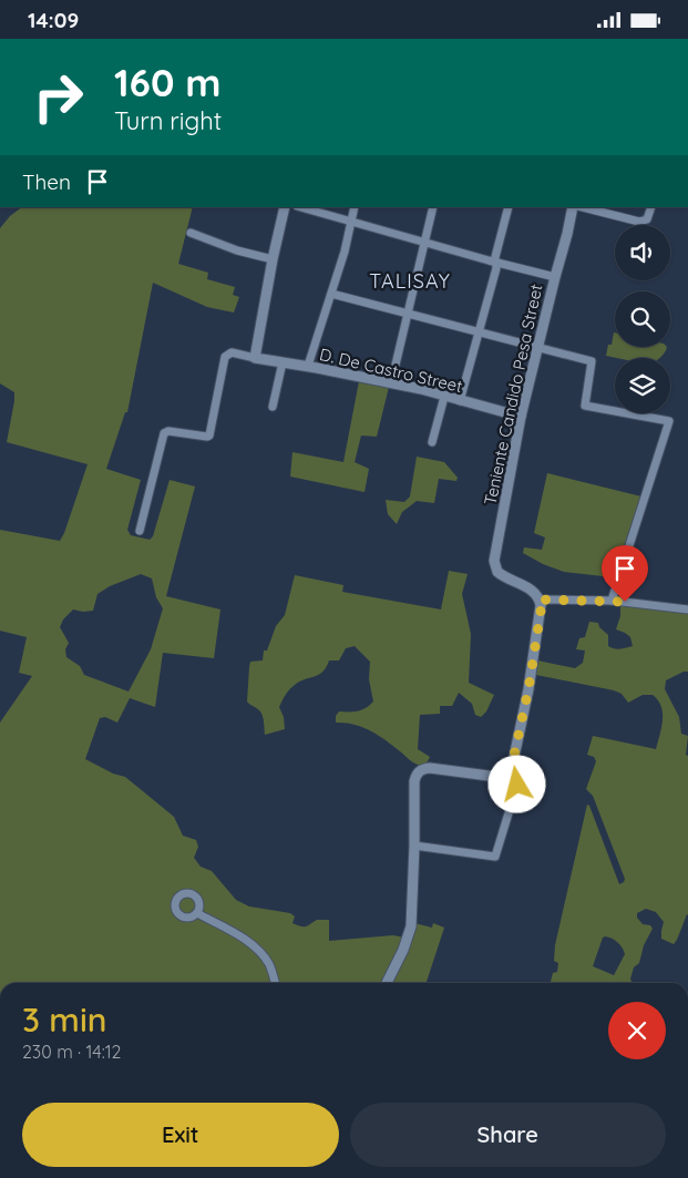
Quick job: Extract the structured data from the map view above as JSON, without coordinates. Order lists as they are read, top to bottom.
{
  "streets": {
    "street": ["D. De Castro Street", "Teniente Candido Pesa Street"]
  },
  "crossings": [
    ["D. De Castro Street", "Teniente Candido Pesa Street"]
  ],
  "districts": ["TALISAY"],
  "page": {
    "status": "14:09",
    "turn": ["160 m", "Turn right"],
    "then": "Then",
    "heading": ["3 min", "230 m · 14:12"],
    "buttons": ["Exit", "Share"]
  }
}
